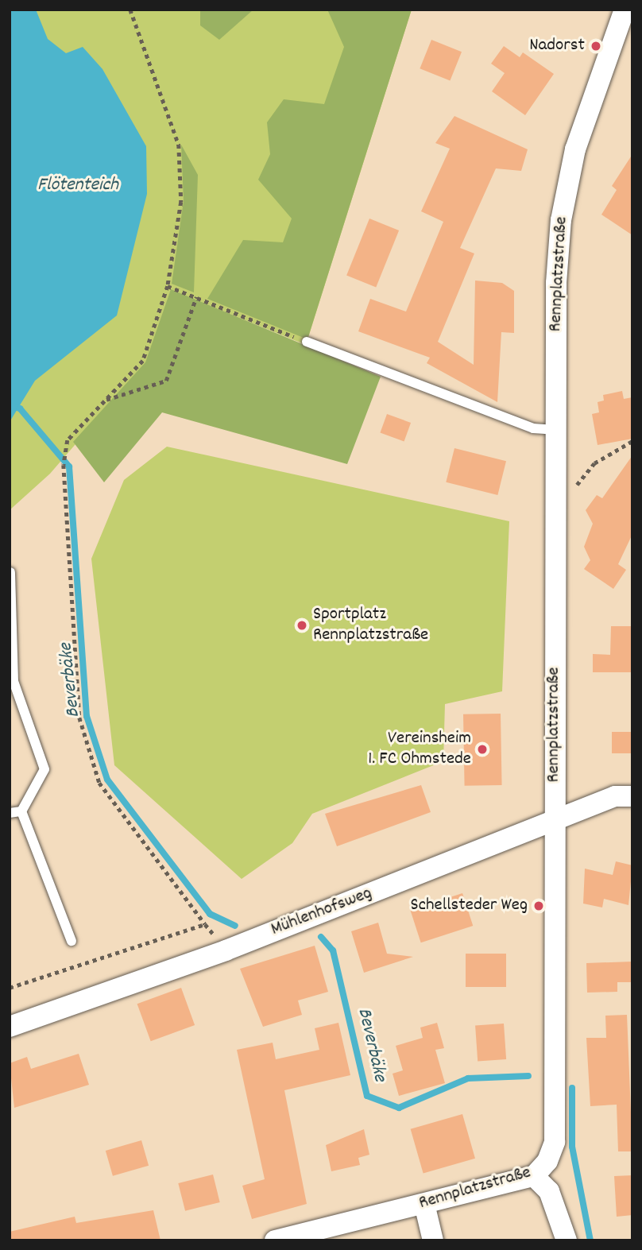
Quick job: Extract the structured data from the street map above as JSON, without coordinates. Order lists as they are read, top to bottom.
{
  "streets": {
    "street": ["Rennplatzstraße", "Mühlenhofsweg"]
  },
  "crossings": [
    ["Rennplatzstraße", "Mühlenhofsweg"]
  ],
  "water": ["Flötenteich", "Beverbäke"],
  "places": [
    "Nadorst",
    "Sportplatz Rennplatzstraße",
    "Vereinsheim 1. FC Ohmstede",
    "Schellsteder Weg"
  ]
}
